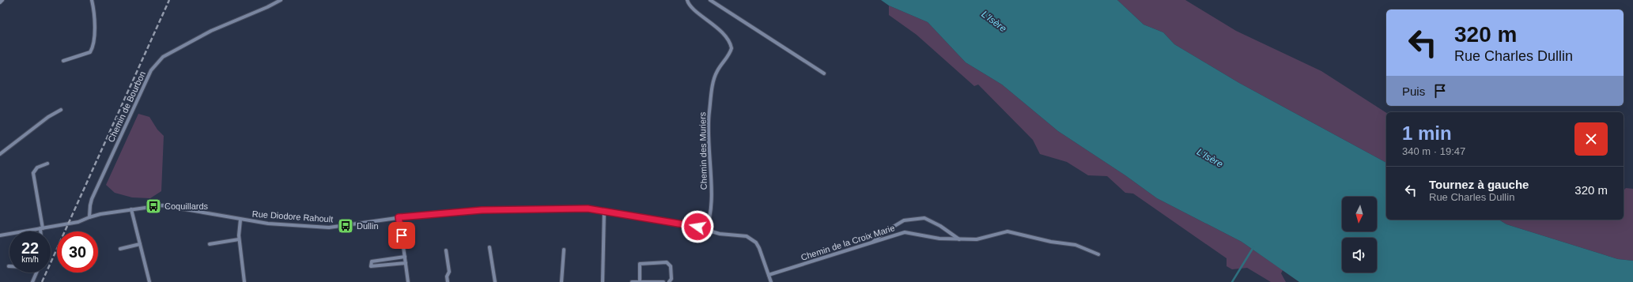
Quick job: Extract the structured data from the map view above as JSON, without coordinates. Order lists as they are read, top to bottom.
{
  "streets": {
    "street": [
      "Chemin de Bourbon",
      "Chemin des Muriers",
      "Rue Diodore Rahoult",
      "Chemin de la Croix Marie"
    ]
  },
  "crossings": [
    ["Chemin de Bourbon", "Rue Diodore Rahoult"],
    ["Chemin des Muriers", "Rue Diodore Rahoult"],
    ["Rue Diodore Rahoult", "Chemin de la Croix Marie"]
  ],
  "water": ["L'Isère"],
  "places": {
    "bus stop": ["Coquillards", "Dullin"]
  },
  "north": "bottom",
  "page": {
    "turn": ["320 m", "Rue Charles Dullin"],
    "then": "Puis",
    "heading": ["1 min", "340 m · 19:47"],
    "list": [
      {
        "name": "Tournez à gauche",
        "note": "Rue Charles Dullin",
        "value": "320 m"
      }
    ],
    "speed": "22 km/h",
    "limit": "30"
  }
}
